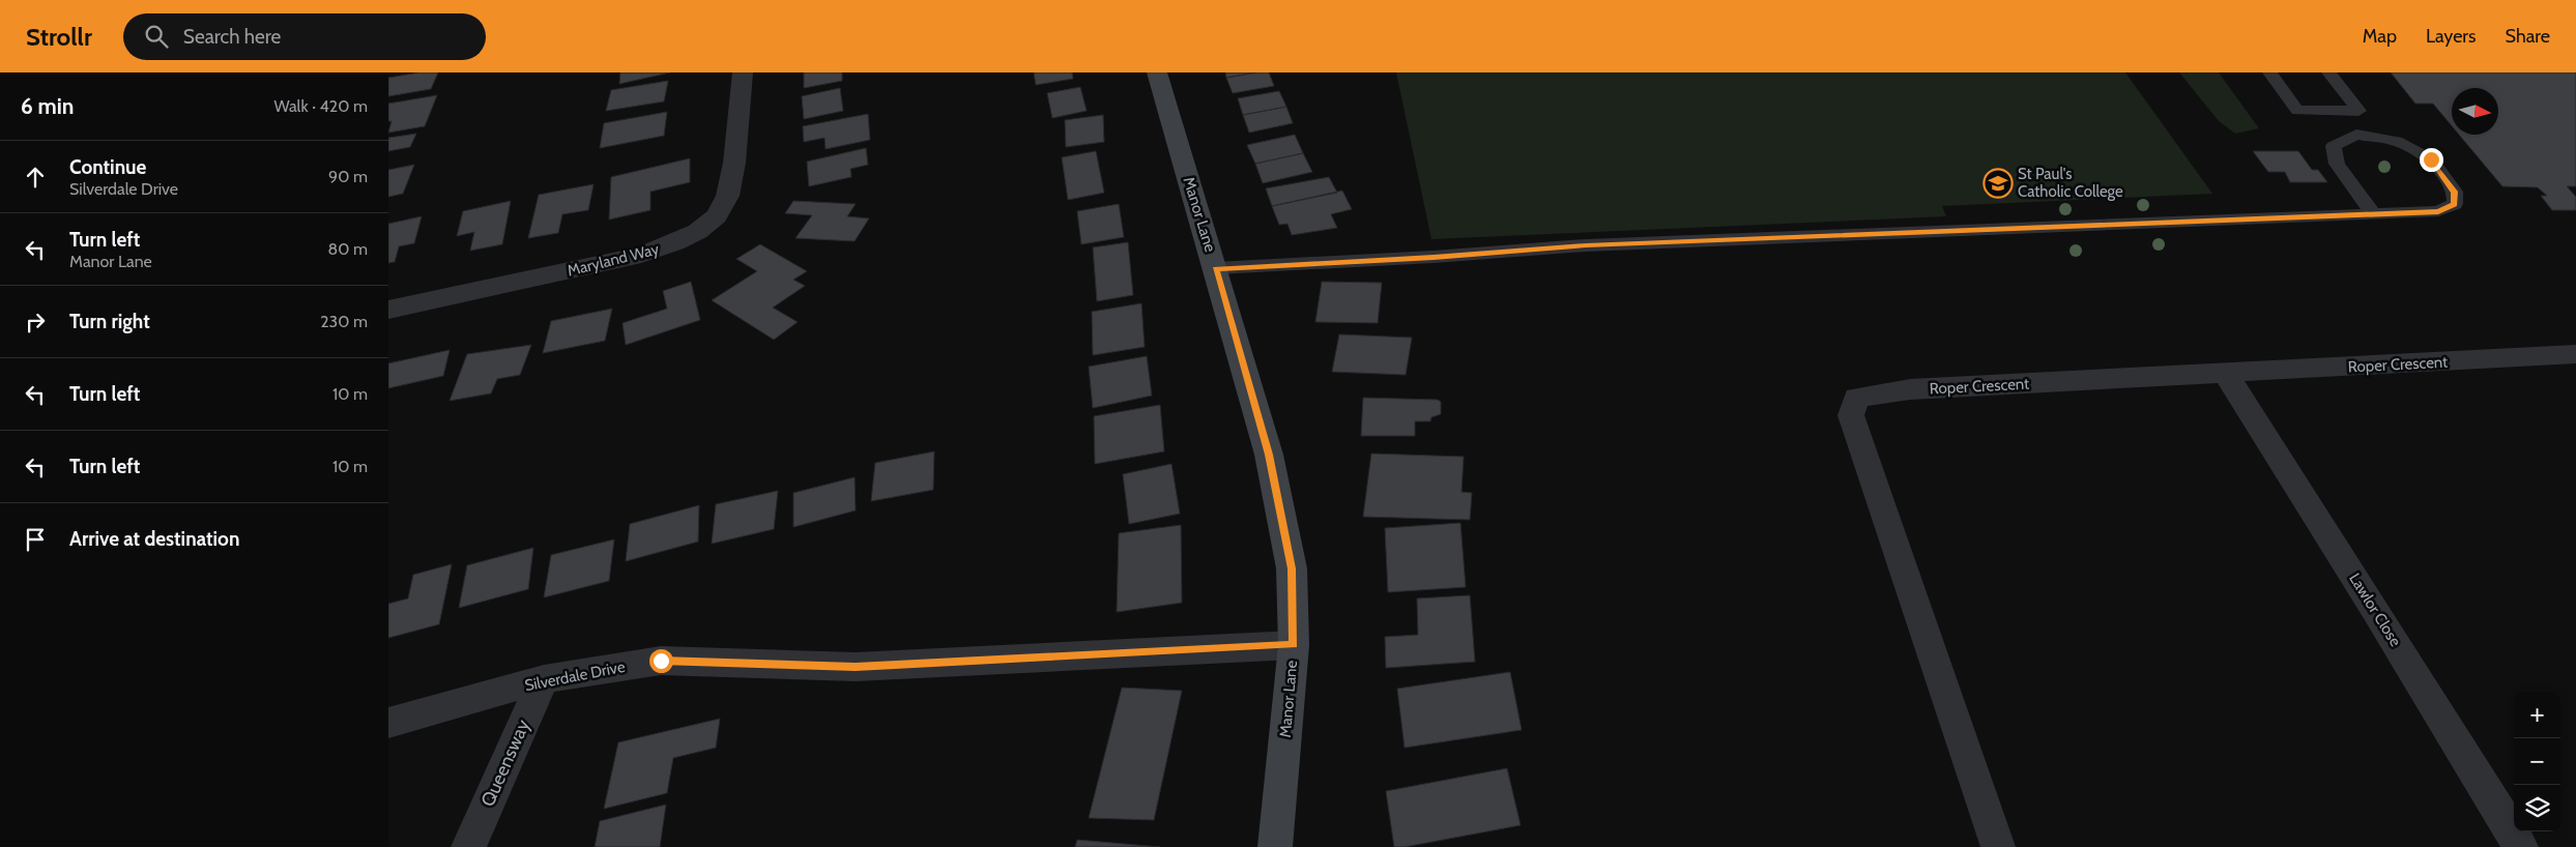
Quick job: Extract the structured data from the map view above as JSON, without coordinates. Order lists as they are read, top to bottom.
{
  "streets": {
    "street": [
      "Manor Lane",
      "Maryland Way",
      "Roper Crescent",
      "Lawlor Close",
      "Silverdale Drive",
      "Queensway"
    ]
  },
  "crossings": [
    ["Manor Lane", "Silverdale Drive"],
    ["Roper Crescent", "Lawlor Close"],
    ["Silverdale Drive", "Queensway"]
  ],
  "places": {
    "school or university": ["St Paul's Catholic College"]
  },
  "north": "right",
  "page": {
    "header": "Strollr",
    "search": "Search here",
    "nav": ["Map", "Layers", "Share"],
    "heading": ["6 min", "Walk · 420 m"],
    "list": [
      ["Continue", "Silverdale Drive", "90 m"],
      ["Turn left", "Manor Lane", "80 m"],
      ["Turn right", "230 m"],
      ["Turn left", "10 m"],
      ["Turn left", "10 m"],
      "Arrive at destination"
    ],
    "map_buttons": ["+", "−"]
  }
}
